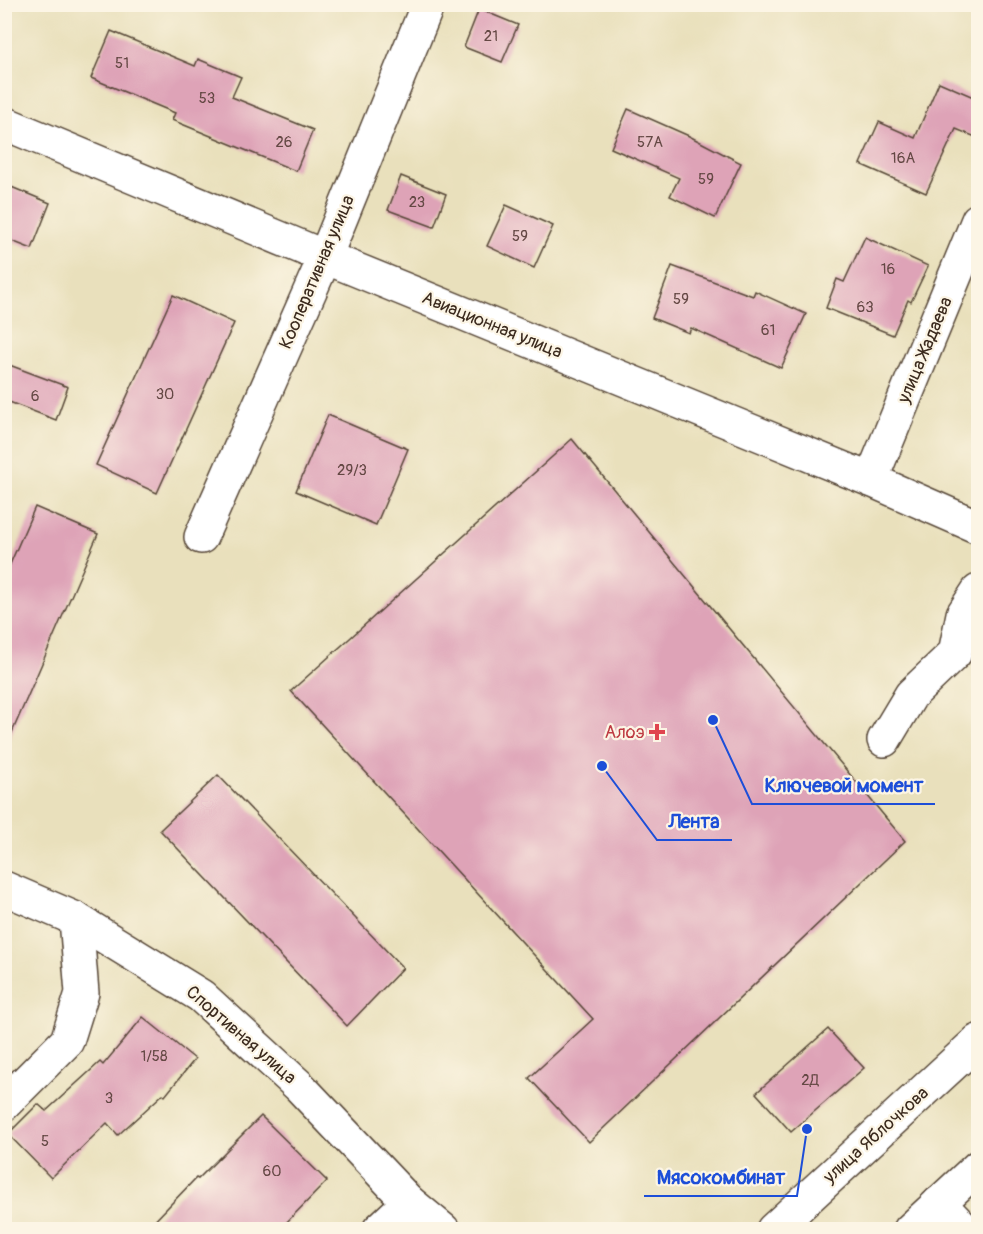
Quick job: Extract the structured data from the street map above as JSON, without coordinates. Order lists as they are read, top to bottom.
{
  "streets": {
    "street": [
      "Кооперативная улица",
      "Авиационная улица",
      "улица Жадаева",
      "Спортивная улица",
      "улица Яблочкова"
    ]
  },
  "crossings": [
    ["Кооперативная улица", "Авиационная улица"],
    ["Авиационная улица", "улица Жадаева"]
  ],
  "places": {
    "other": ["Ключевой момент", "Лента", "Мясокомбинат"],
    "health": ["Алоэ"]
  },
  "house_numbers": [
    "21",
    "51",
    "53",
    "26",
    "57А",
    "16А",
    "59",
    "23",
    "59",
    "16",
    "59",
    "63",
    "61",
    "30",
    "6",
    "29/3",
    "1/58",
    "2Д",
    "3",
    "5",
    "60"
  ]
}
